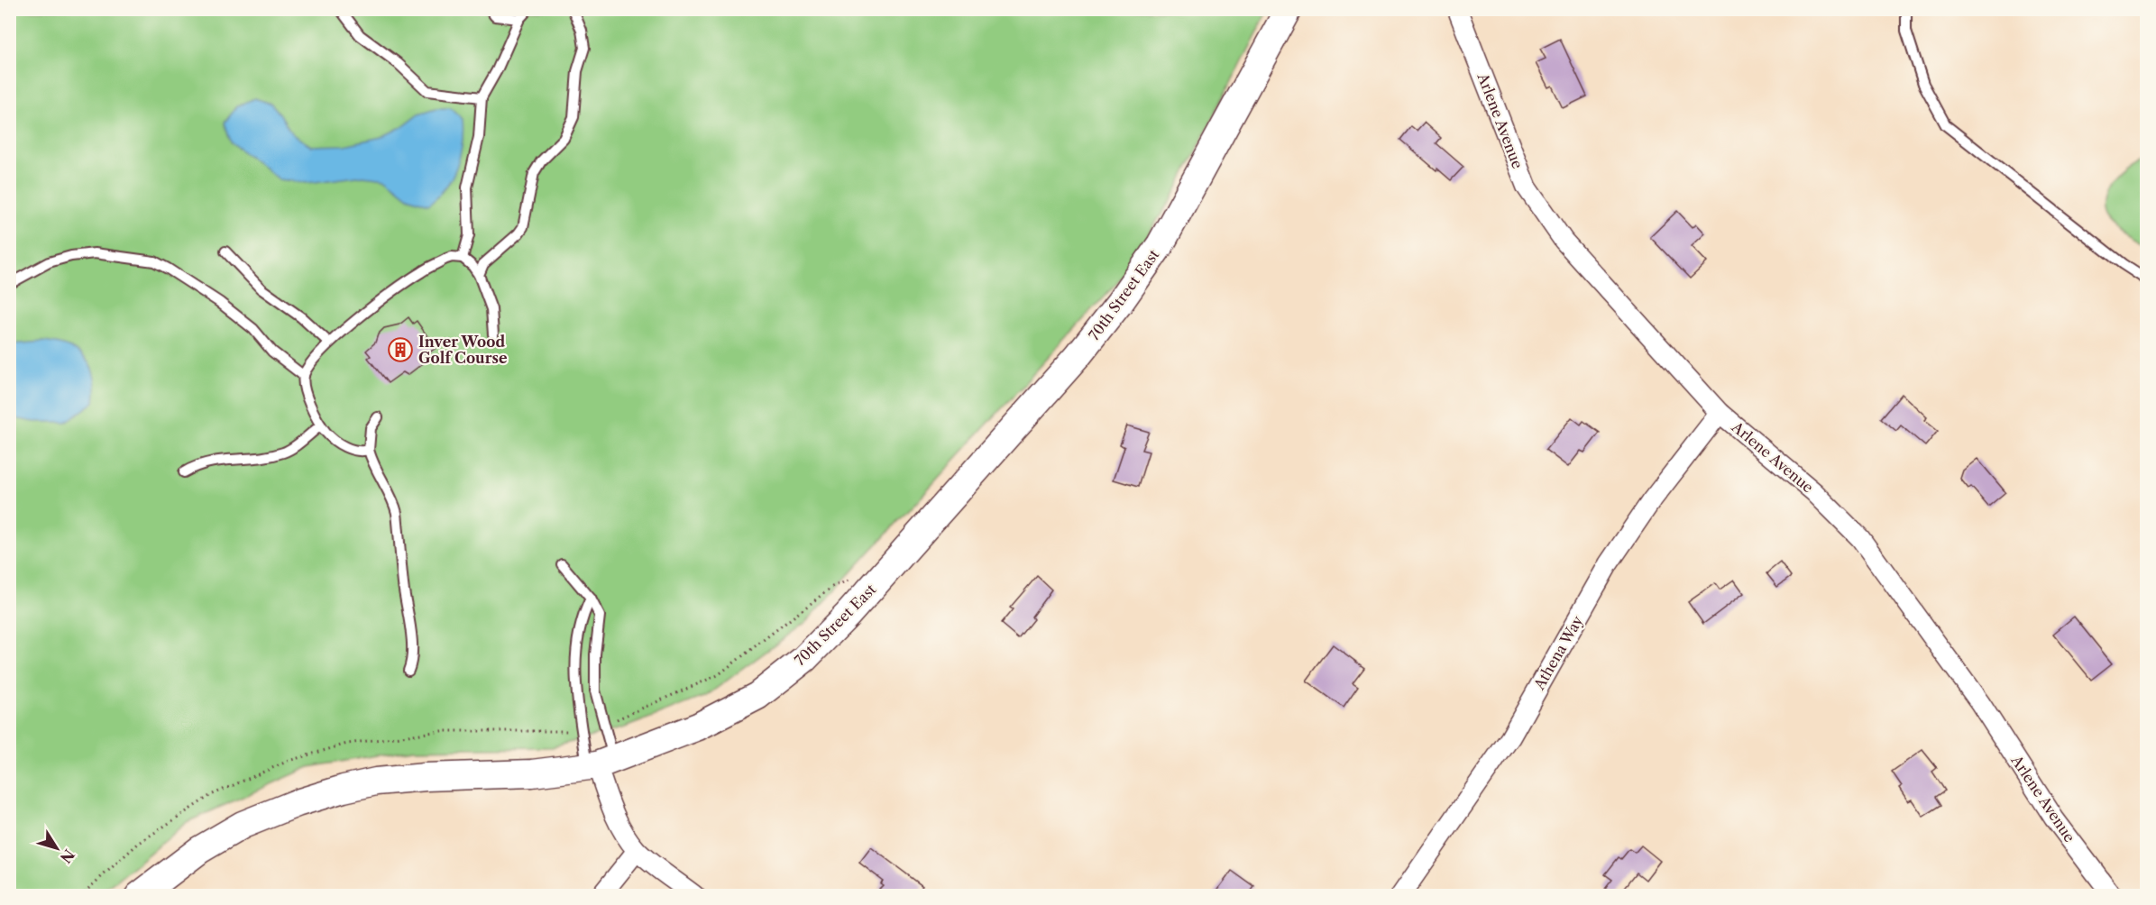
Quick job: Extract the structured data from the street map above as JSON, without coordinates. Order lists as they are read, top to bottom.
{
  "streets": {
    "main road": ["70th Street East"],
    "street": ["Arlene Avenue", "Athena Way"]
  },
  "crossings": [
    ["Arlene Avenue", "Athena Way"]
  ],
  "places": {
    "building": ["Inver Wood Golf Course"]
  },
  "north": "bottom right"
}
